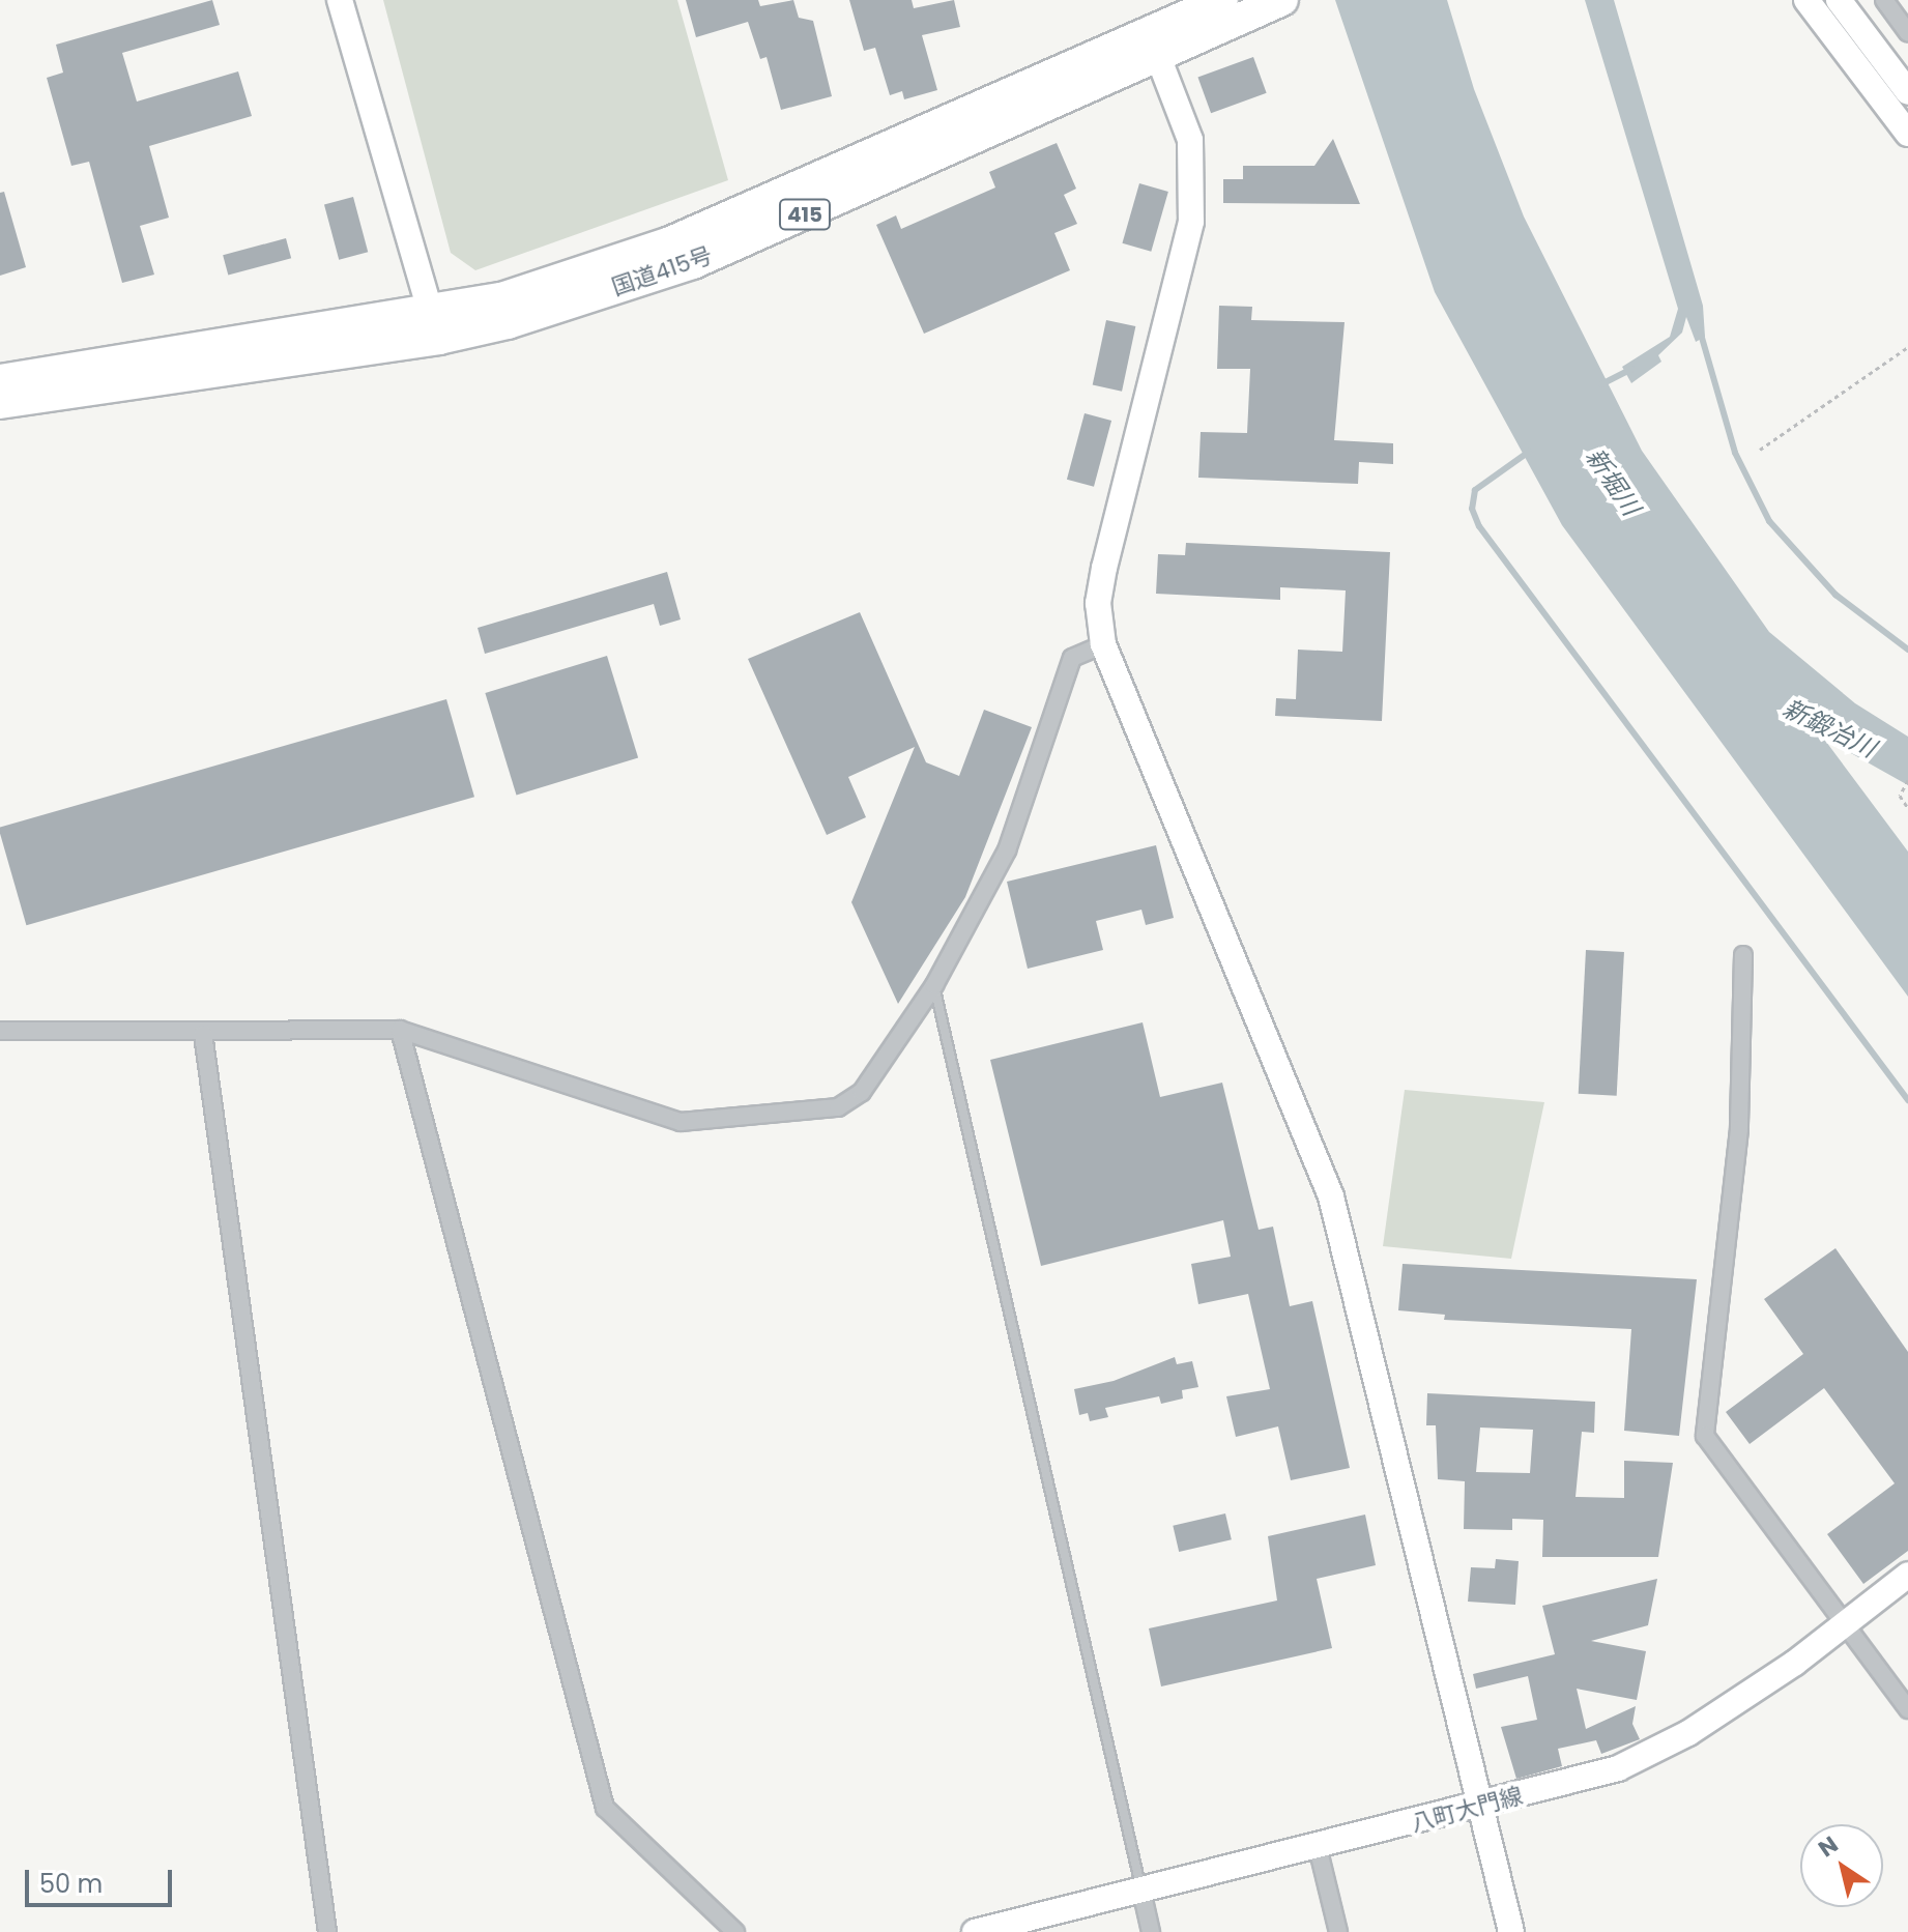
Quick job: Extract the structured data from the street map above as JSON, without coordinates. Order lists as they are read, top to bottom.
{
  "streets": {
    "highway": ["415", "国道415号"],
    "street": ["八町大門線"]
  },
  "water": ["新堀川", "新鍛冶川"],
  "scale_bar": "50 m",
  "north": "top left"
}
